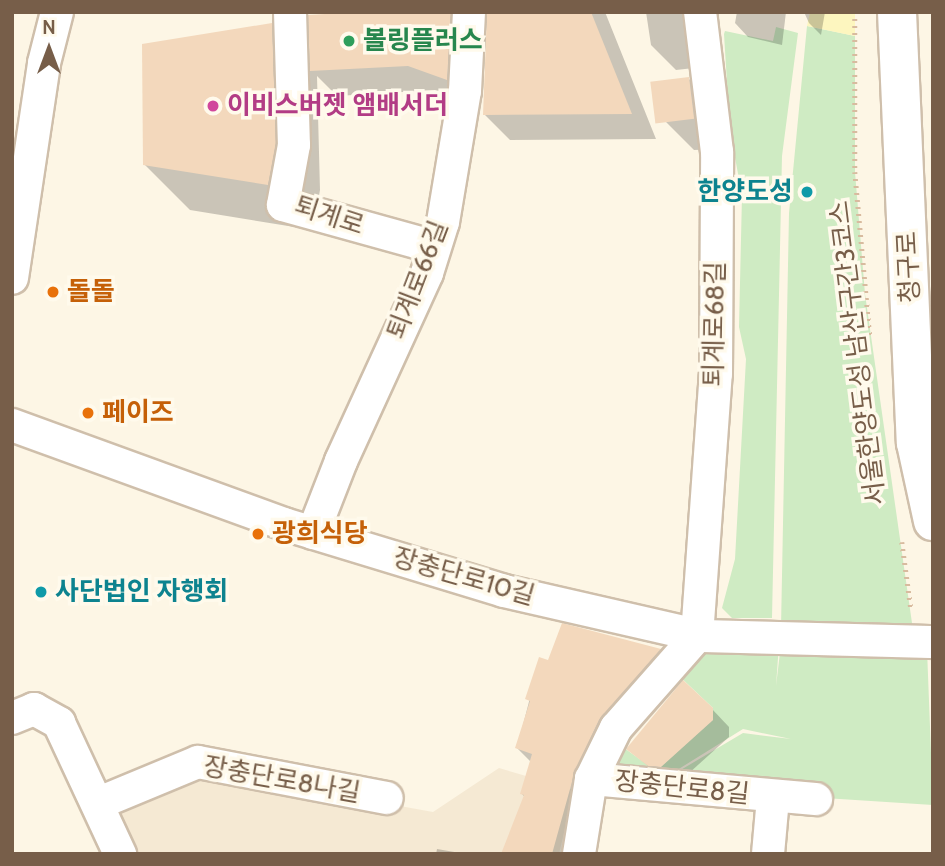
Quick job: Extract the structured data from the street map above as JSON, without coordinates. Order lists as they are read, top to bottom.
{
  "streets": {
    "street": [
      "퇴계로",
      "청구로",
      "퇴계로66길",
      "퇴계로68길",
      "장충단로10길",
      "장충단로8나길",
      "장충단로8길"
    ],
    "path": ["서울한양도성 남산구간3코스"]
  },
  "crossings": [
    ["퇴계로", "퇴계로66길"],
    ["청구로", "서울한양도성 남산구간3코스"],
    ["퇴계로66길", "장충단로10길"],
    ["퇴계로68길", "장충단로10길"],
    ["퇴계로68길", "장충단로8길"],
    ["장충단로10길", "장충단로8길"]
  ],
  "places": [
    "볼링플러스",
    "이비스버젯 앰배서더",
    "한양도성",
    "돌돌",
    "페이즈",
    "광희식당",
    "사단법인 자행회"
  ],
  "north": "top"
}
